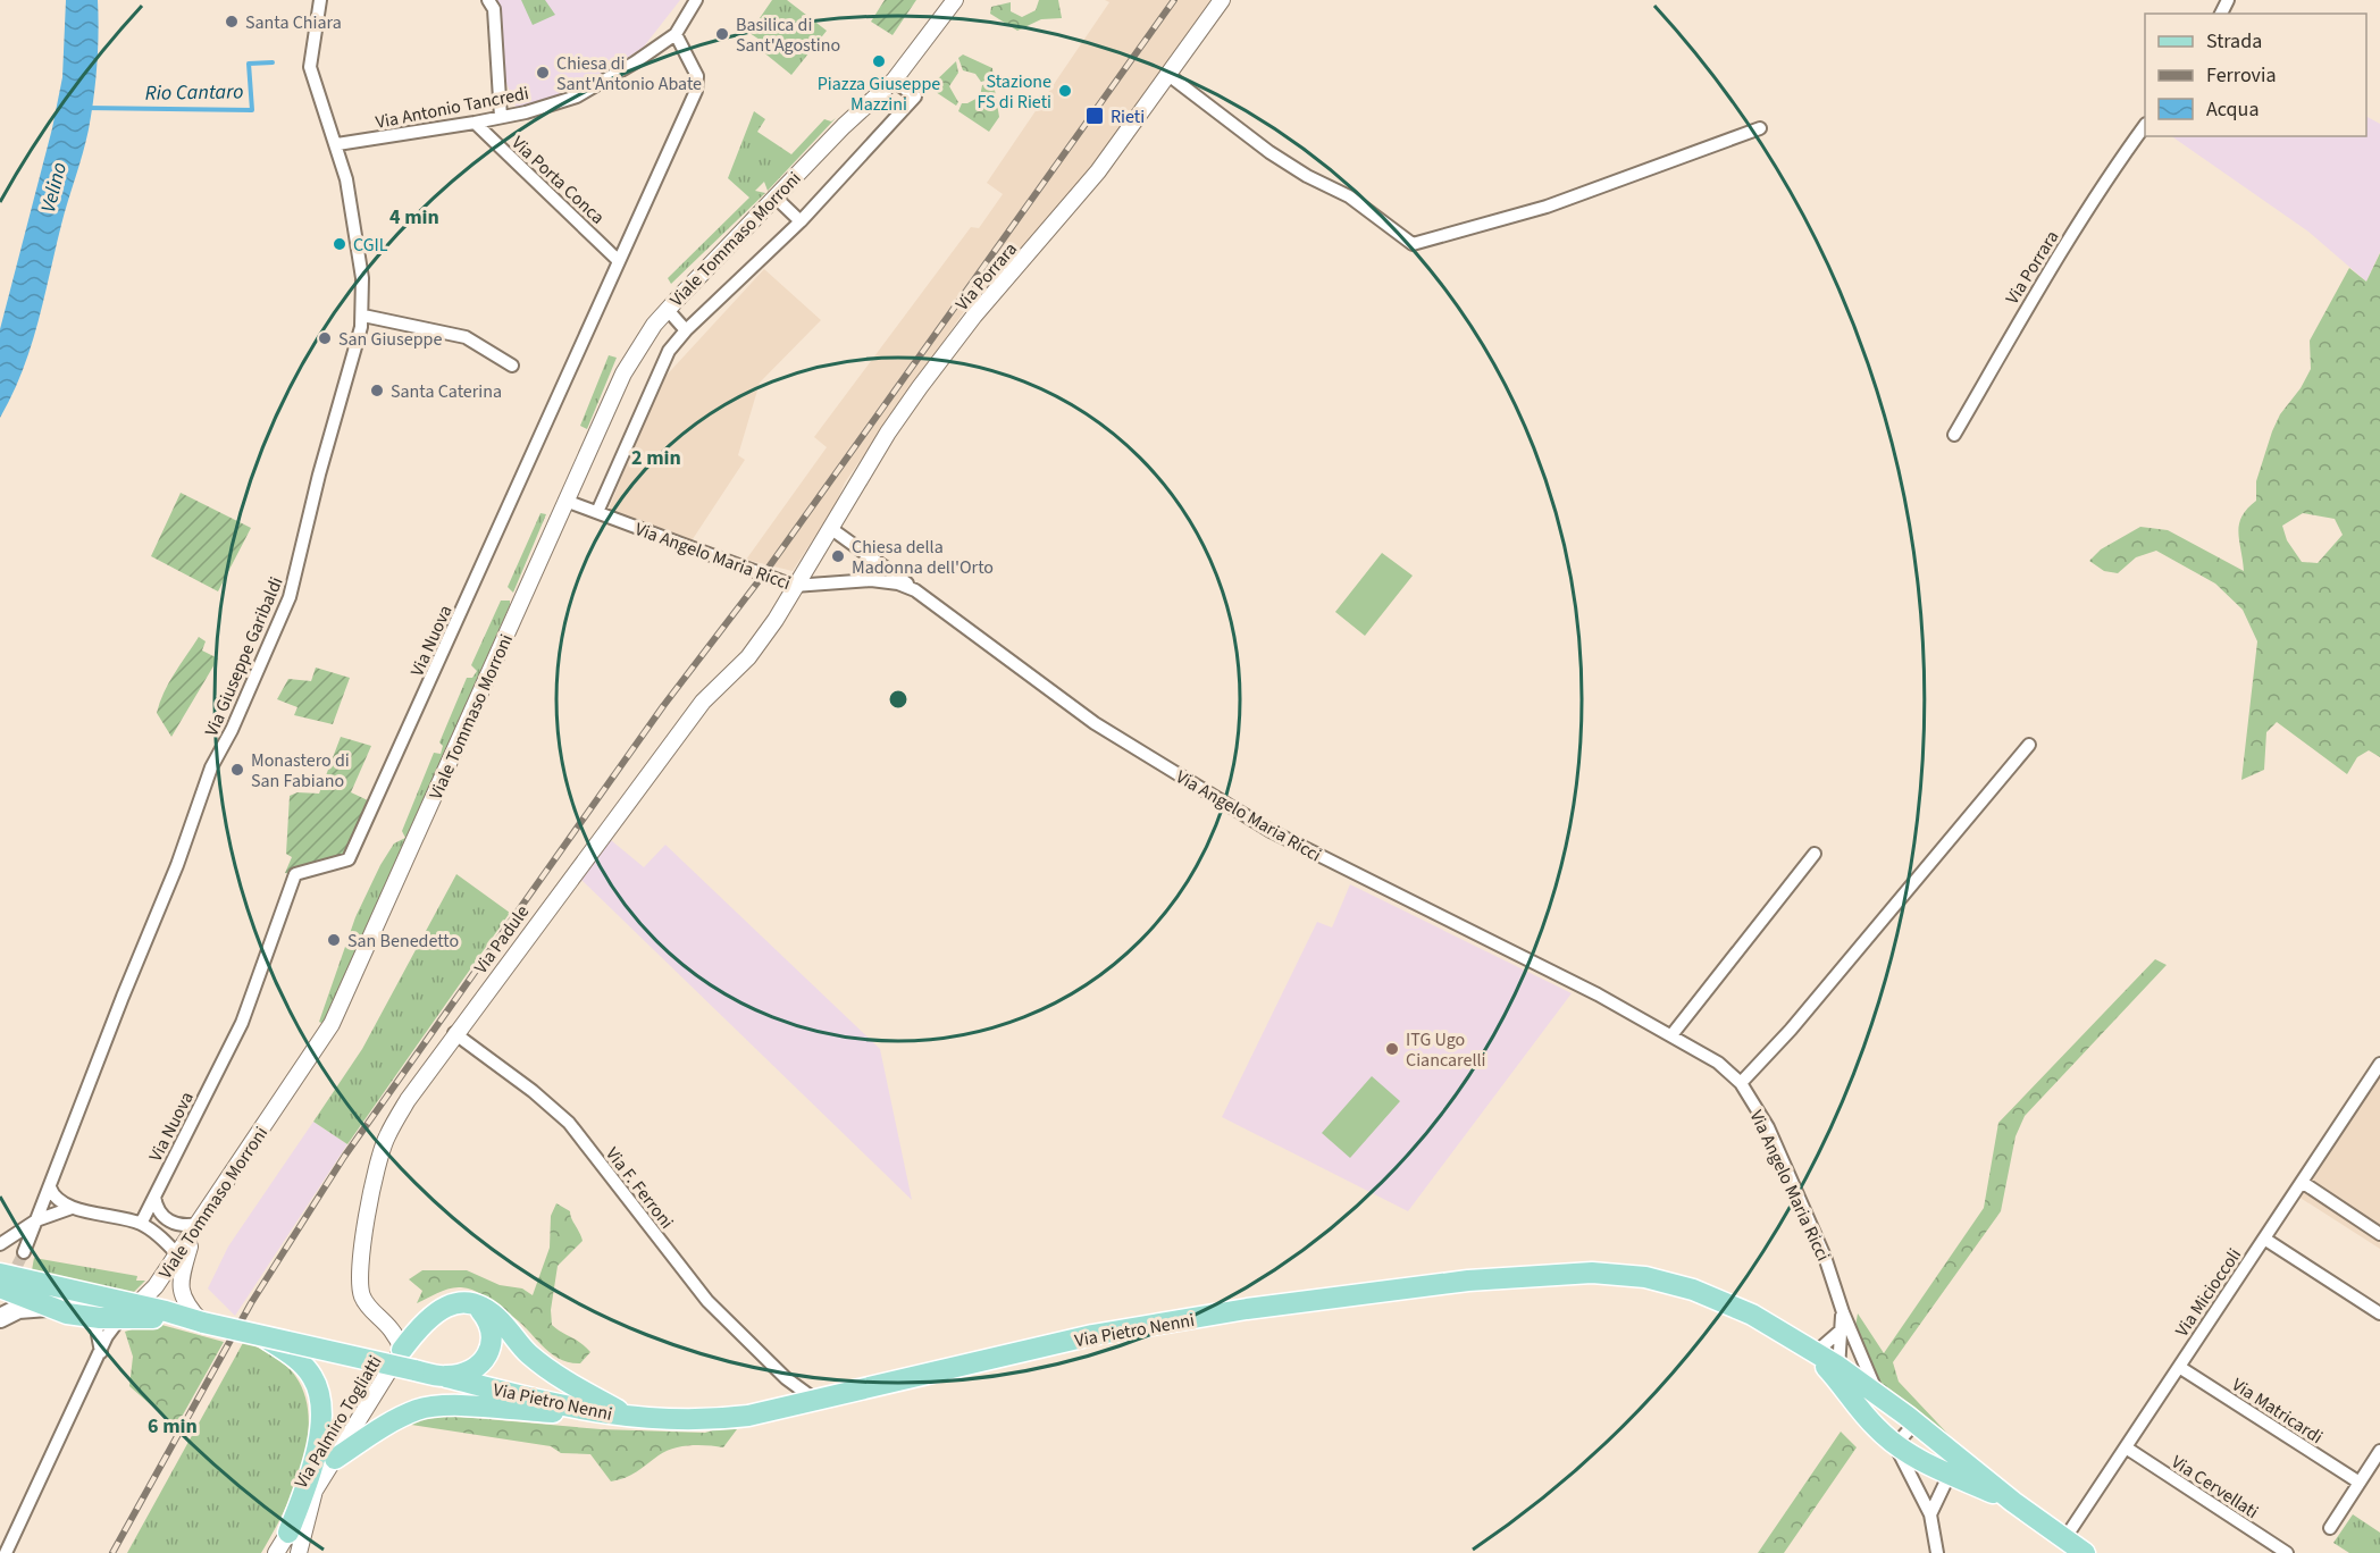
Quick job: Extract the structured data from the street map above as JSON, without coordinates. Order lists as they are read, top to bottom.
{
  "streets": {
    "main road": ["Via Angelo Maria Ricci", "Via Pietro Nenni"],
    "street": [
      "Via Antonio Tancredi",
      "Via Porta Conca",
      "Viale Tommaso Morroni",
      "Via Porrara",
      "Via Nuova",
      "Via Giuseppe Garibaldi",
      "Via Padule",
      "Via F. Ferroni",
      "Via Micioccoli",
      "Via Matricardi",
      "Via Palmiro Togliatti",
      "Via Cervellati"
    ]
  },
  "crossings": [
    ["Via Antonio Tancredi", "Via Porta Conca"],
    ["Via Antonio Tancredi", "Via Nuova"],
    ["Via Antonio Tancredi", "Via Giuseppe Garibaldi"],
    ["Via Porta Conca", "Via Nuova"],
    ["Viale Tommaso Morroni", "Via Angelo Maria Ricci"],
    ["Via Porrara", "Via Angelo Maria Ricci"],
    ["Via Porrara", "Via Padule"],
    ["Via Angelo Maria Ricci", "Via Padule"],
    ["Via Angelo Maria Ricci", "Via Micioccoli"],
    ["Via Angelo Maria Ricci", "Via Pietro Nenni"],
    ["Via Padule", "Via F. Ferroni"],
    ["Via Padule", "Via Palmiro Togliatti"],
    ["Via F. Ferroni", "Via Pietro Nenni"],
    ["Via Micioccoli", "Via Matricardi"],
    ["Via Micioccoli", "Via Cervellati"]
  ],
  "water": ["Rio Cantaro", "Velino"],
  "places": {
    "other": [
      "Santa Chiara",
      "Basilica di Sant'Agostino",
      "Piazza Giuseppe Mazzini",
      "Chiesa di Sant'Antonio Abate",
      "Stazione FS di Rieti",
      "CGIL",
      "San Giuseppe",
      "Santa Caterina",
      "Chiesa della Madonna dell'Orto",
      "Monastero di San Fabiano",
      "San Benedetto",
      "ITG Ugo Ciancarelli"
    ],
    "transit": ["Rieti"]
  },
  "legend": ["Strada", "Ferrovia", "Acqua"],
  "rings": ["4 min", "2 min", "6 min"]
}
